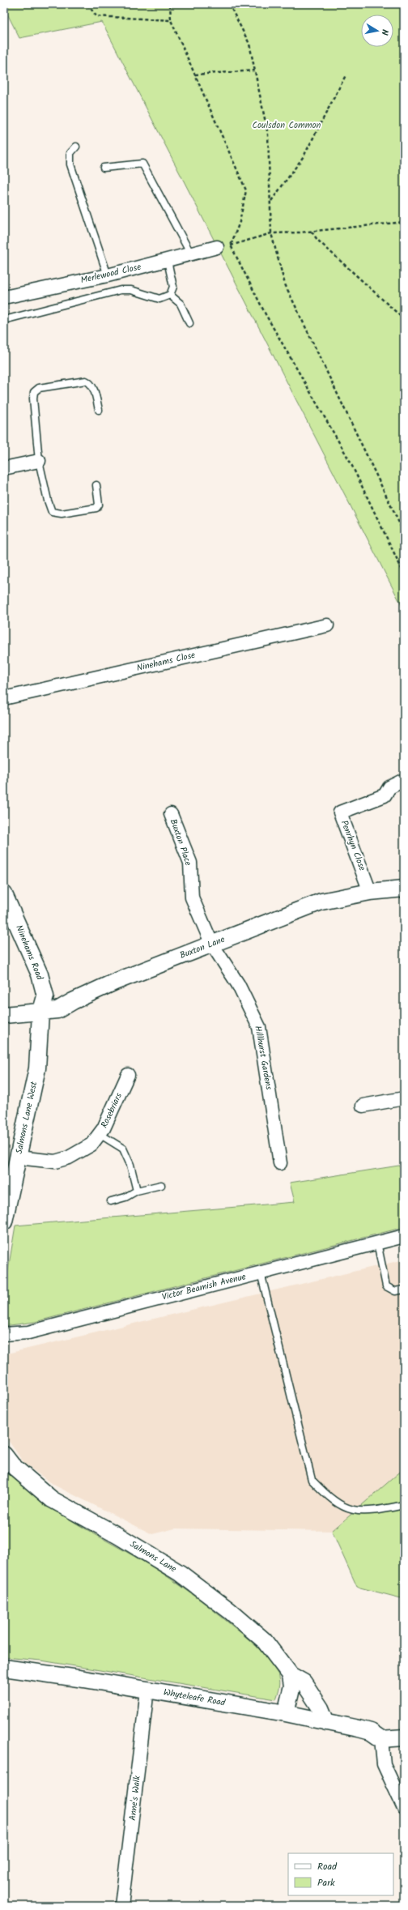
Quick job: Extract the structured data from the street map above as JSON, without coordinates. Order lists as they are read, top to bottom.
{
  "streets": {
    "street": [
      "Merlewood Close",
      "Ninehams Close",
      "Buxton Place",
      "Penrhyn Close",
      "Buxton Lane",
      "Ninehams Road",
      "Hillhurst Gardens",
      "Rosebriars",
      "Salmons Lane West",
      "Victor Beamish Avenue",
      "Salmons Lane",
      "Whyteleafe Road",
      "Anne's Walk"
    ]
  },
  "crossings": [
    ["Buxton Place", "Buxton Lane"],
    ["Buxton Place", "Hillhurst Gardens"],
    ["Penrhyn Close", "Buxton Lane"],
    ["Buxton Lane", "Ninehams Road"],
    ["Buxton Lane", "Hillhurst Gardens"],
    ["Buxton Lane", "Salmons Lane West"],
    ["Ninehams Road", "Salmons Lane West"],
    ["Rosebriars", "Salmons Lane West"],
    ["Salmons Lane", "Whyteleafe Road"],
    ["Whyteleafe Road", "Anne's Walk"]
  ],
  "parks": ["Coulsdon Common"],
  "legend": ["Road", "Park"],
  "north": "right"
}
